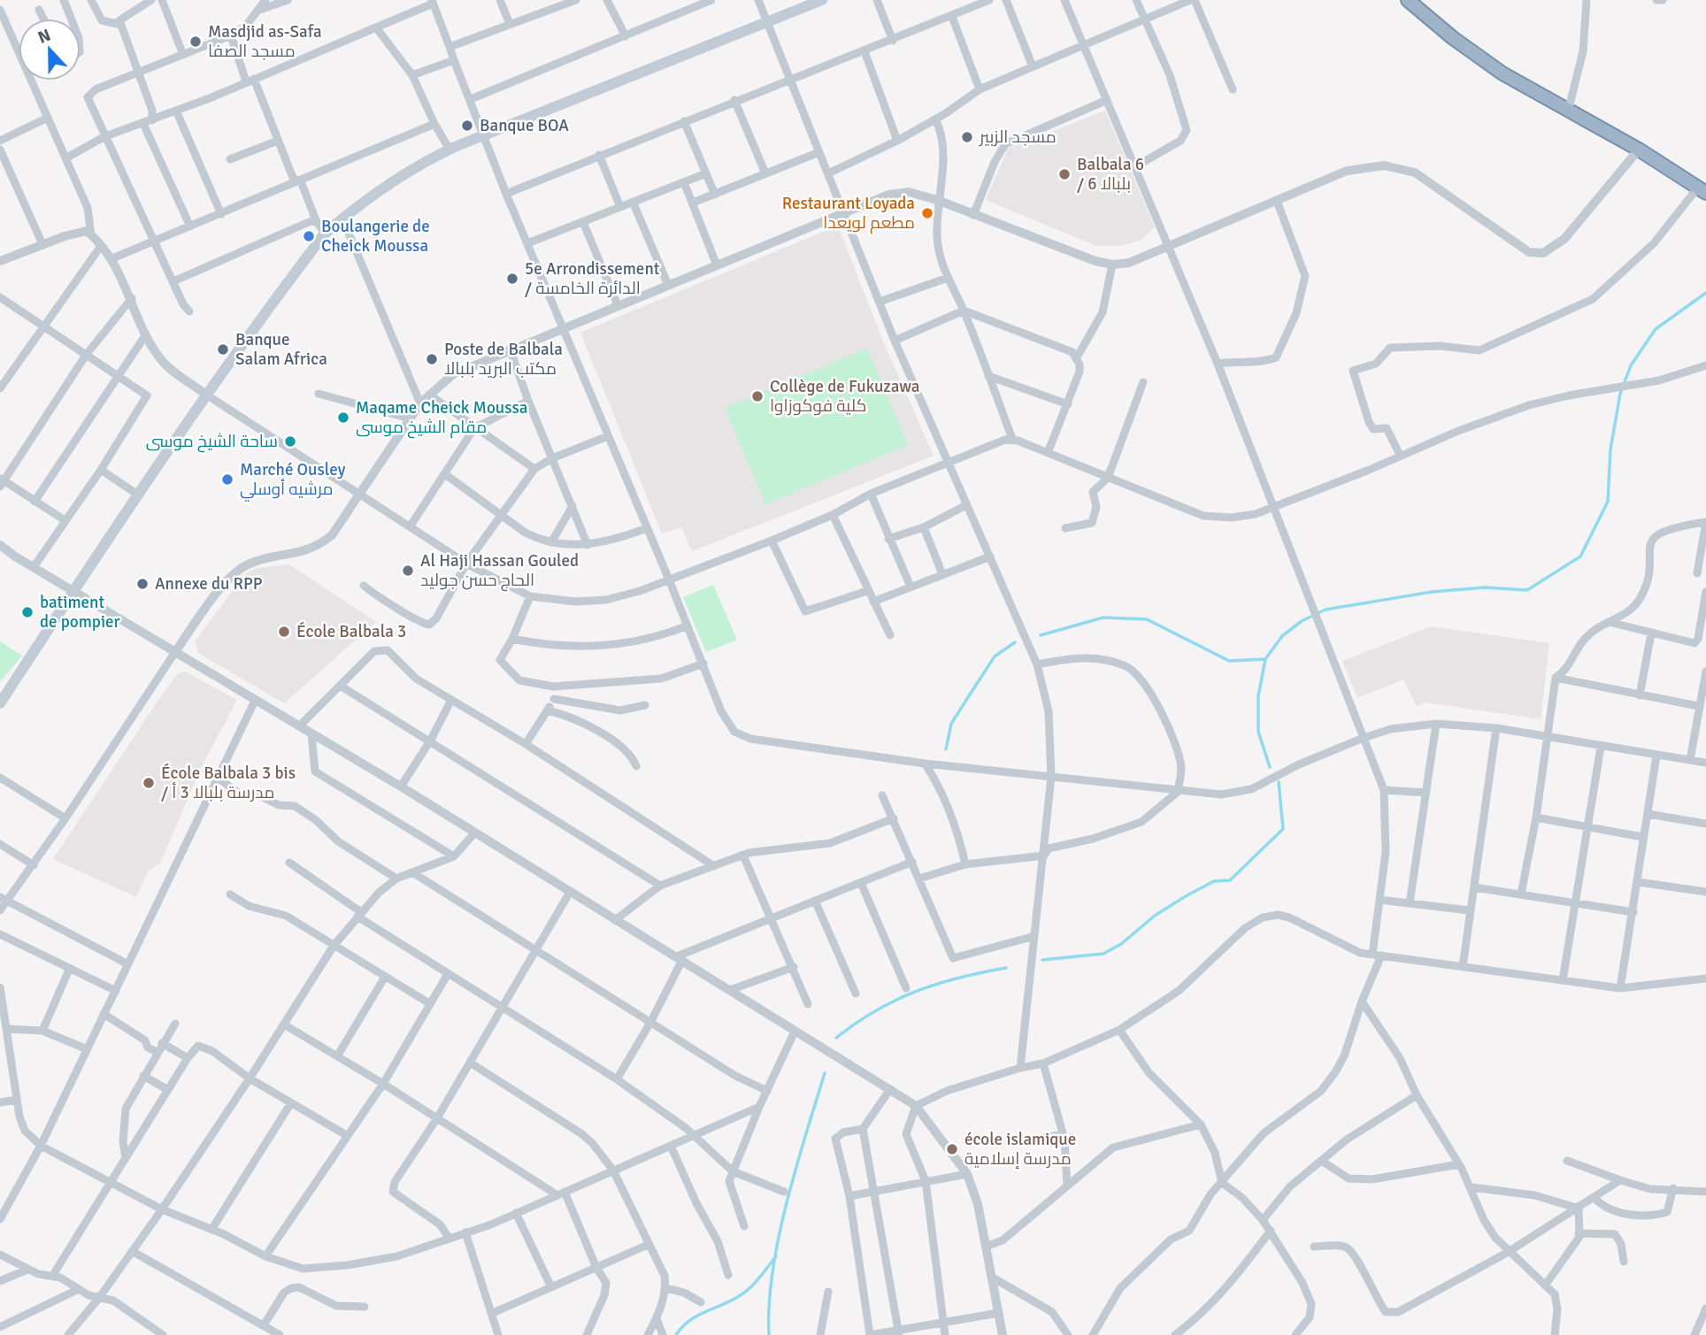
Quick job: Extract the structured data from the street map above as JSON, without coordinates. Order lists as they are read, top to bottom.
{
  "places": [
    "Masdjid as-Safa مسجد الصفا",
    "Banque BOA",
    "مسجد الزبير",
    "Balbala 6 / بلبالا 6",
    "Restaurant Loyada مطعم لويعدا",
    "Boulangerie de Cheick Moussa",
    "5e Arrondissement / الدائرة الخامسة",
    "Banque Salam Africa",
    "Poste de Balbala مكتب البريد بلبالا",
    "Collège de Fukuzawa كلية فوكوزاوا",
    "Maqame Cheick Moussa مقام الشيخ موسى",
    "ساحة الشيخ موسى",
    "Marché Ousley مرشيه أوسلي",
    "Al Haji Hassan Gouled الحاج حسن جوليد",
    "Annexe du RPP",
    "batiment de pompier",
    "École Balbala 3",
    "École Balbala 3 bis / مدرسة بلبالا 3 أ",
    "école islamique مدرسة إسلامية"
  ],
  "north": "top"
}
